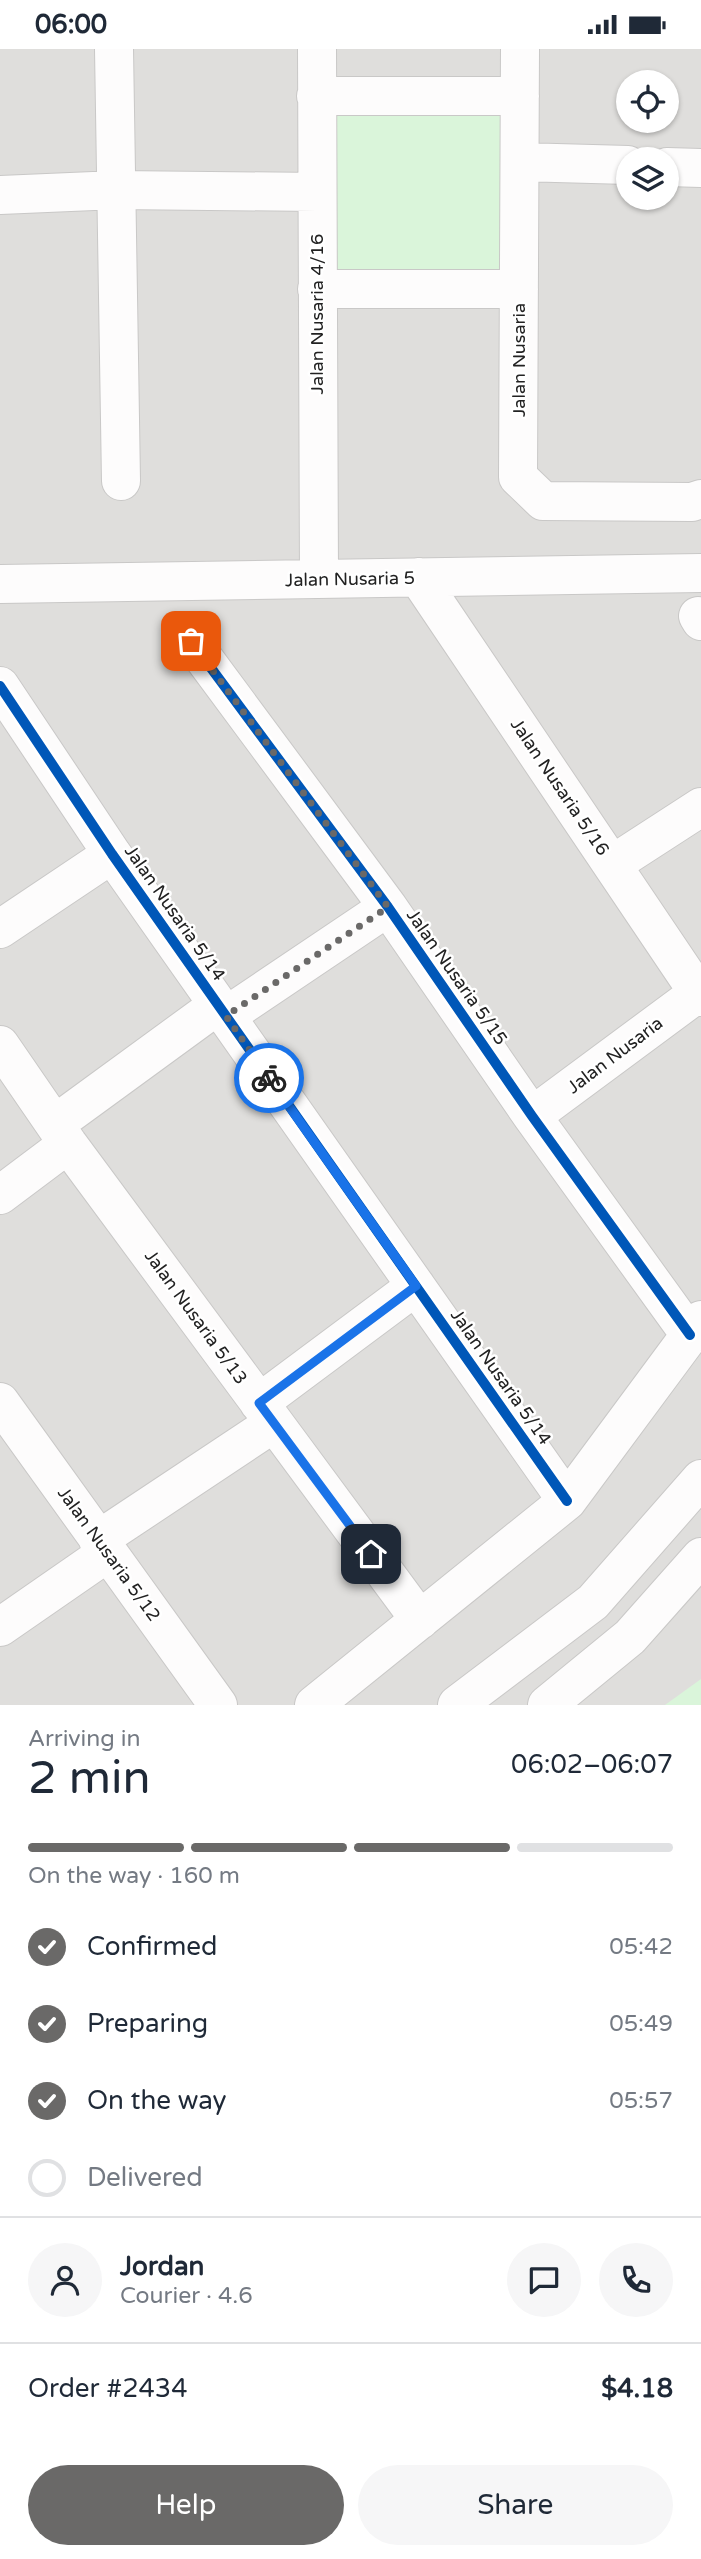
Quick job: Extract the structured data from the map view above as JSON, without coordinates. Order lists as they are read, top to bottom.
{
  "streets": {
    "street": [
      "Jalan Nusaria 4/16",
      "Jalan Nusaria",
      "Jalan Nusaria 5",
      "Jalan Nusaria 5/16",
      "Jalan Nusaria 5/14",
      "Jalan Nusaria 5/15",
      "Jalan Nusaria 5/13",
      "Jalan Nusaria 5/12"
    ]
  },
  "crossings": [
    ["Jalan Nusaria 4/16", "Jalan Nusaria 5"],
    ["Jalan Nusaria", "Jalan Nusaria 5/16"],
    ["Jalan Nusaria", "Jalan Nusaria 5/15"],
    ["Jalan Nusaria 5", "Jalan Nusaria 5/16"]
  ],
  "page": {
    "status": "06:00",
    "heading": ["2 min", "Arriving in", "06:02–06:07"],
    "panel": [
      "Jordan",
      "Courier · 4.6",
      "Order #2434",
      "$4.18"
    ],
    "bar": "On the way · 160 m",
    "list": [
      ["Confirmed", "05:42"],
      ["Preparing", "05:49"],
      ["On the way", "05:57"],
      "Delivered"
    ],
    "buttons": ["Help", "Share"]
  }
}
